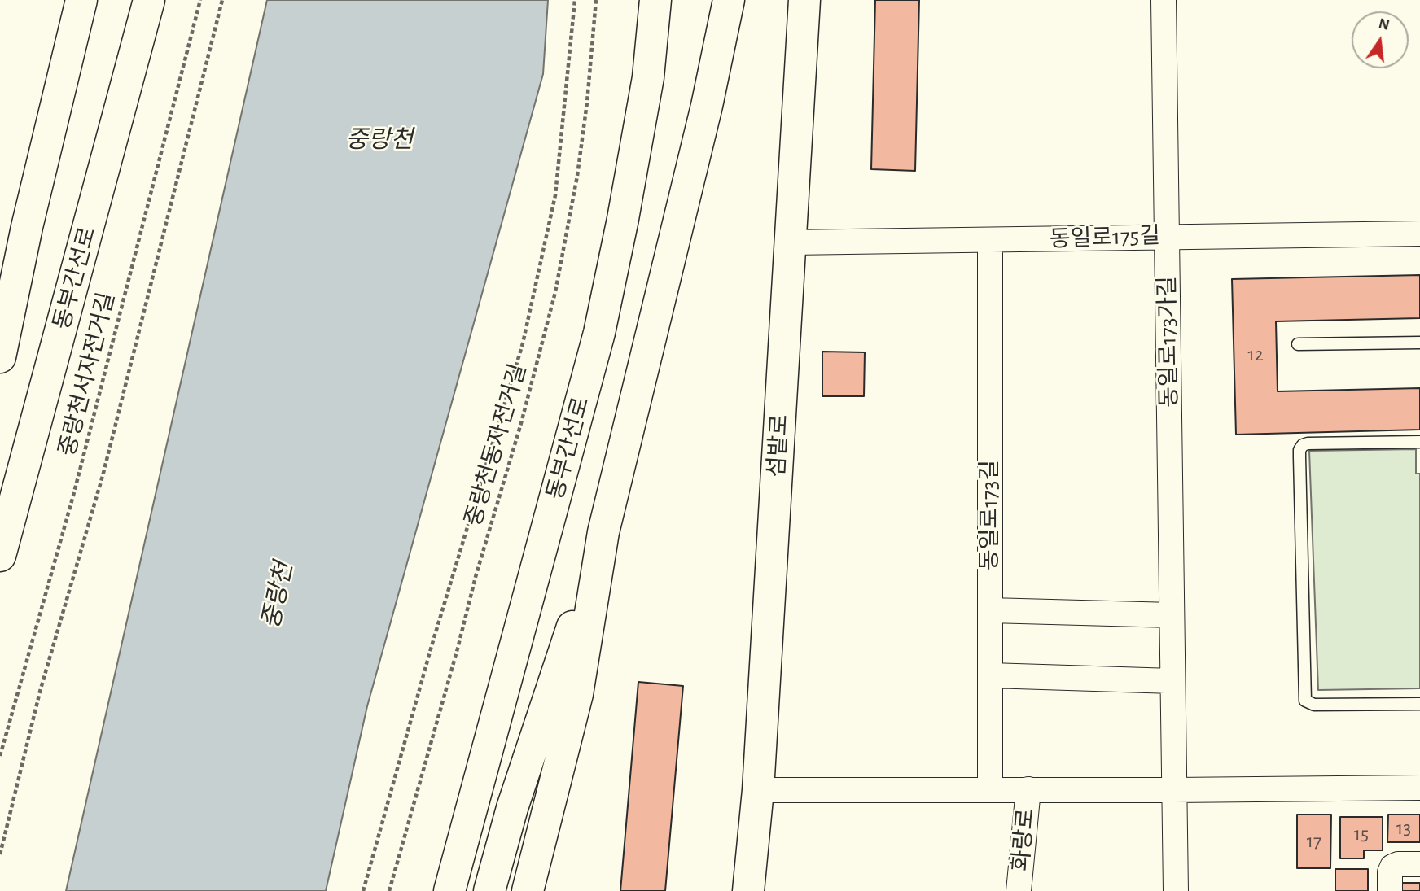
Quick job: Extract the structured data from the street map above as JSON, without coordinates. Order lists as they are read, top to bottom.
{
  "streets": {
    "main road": ["동부간선로", "섬밭로"],
    "street": [
      "동일로175길",
      "동일로173가길",
      "동일로173길",
      "화랑로"
    ],
    "path": ["중랑천서자전거길", "중랑천동자전거길"]
  },
  "crossings": [
    ["동일로175길", "동일로173가길"],
    ["동일로175길", "섬밭로"],
    ["동일로175길", "동일로173길"]
  ],
  "water": ["중랑천"],
  "house_numbers": [
    "12",
    "13",
    "15",
    "17"
  ],
  "north": "top"
}
